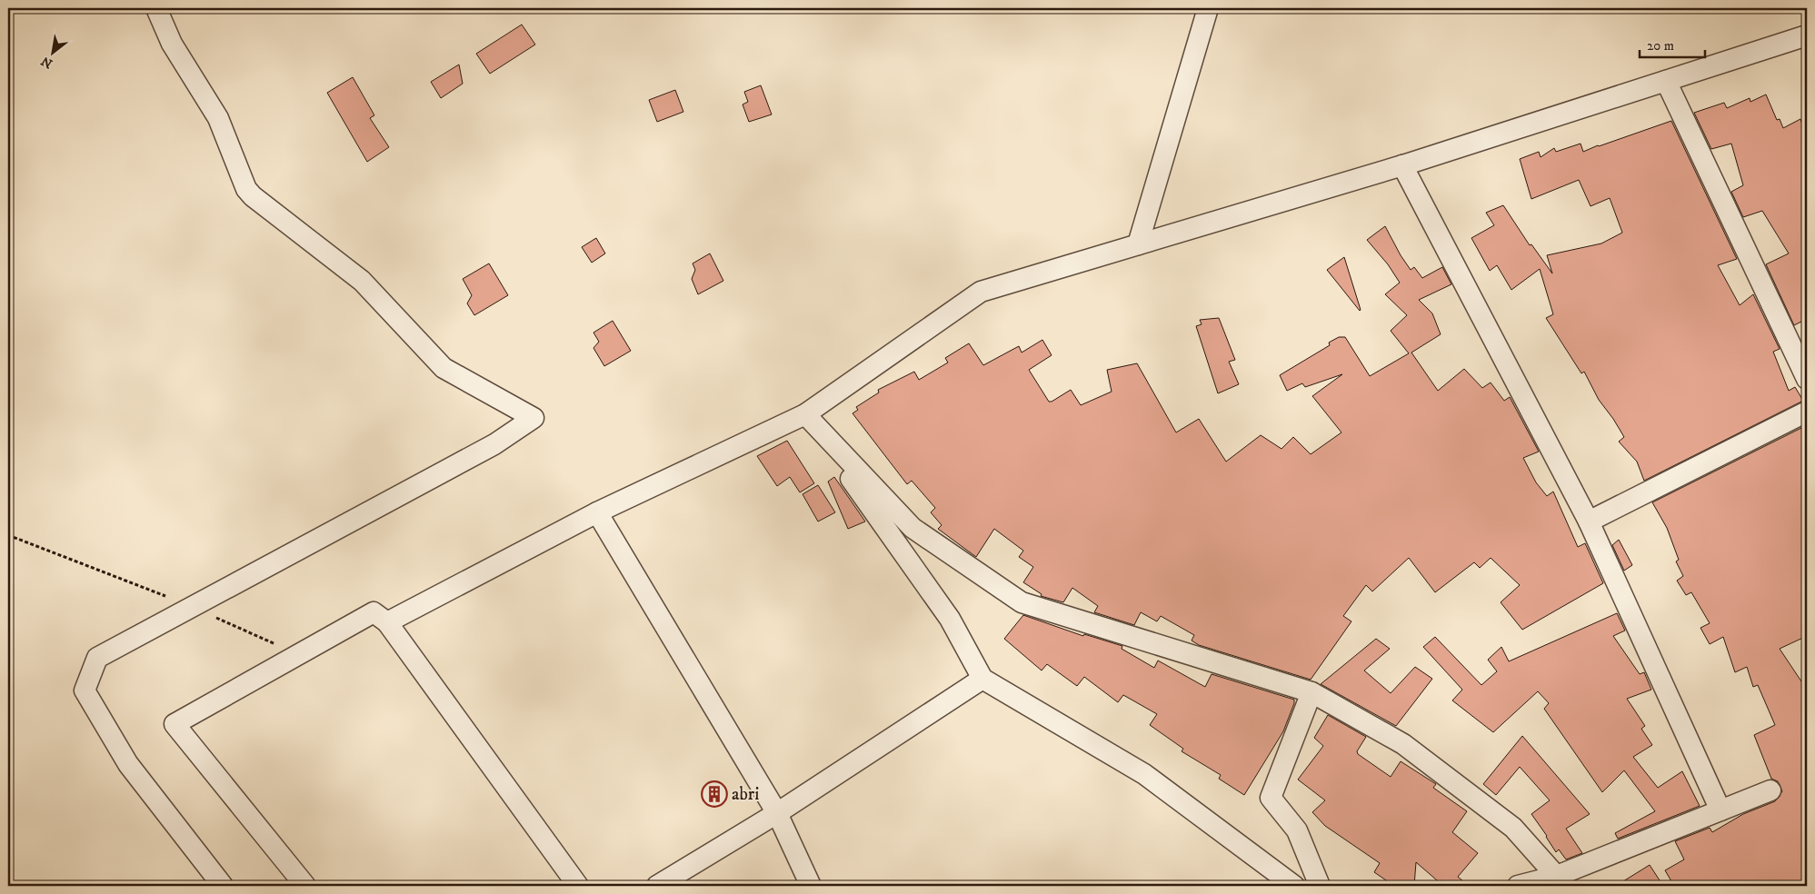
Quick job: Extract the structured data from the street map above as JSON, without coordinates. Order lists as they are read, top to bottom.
{
  "places": {
    "building": ["abri"]
  },
  "scale_bar": "20 m",
  "north": "bottom left"
}
